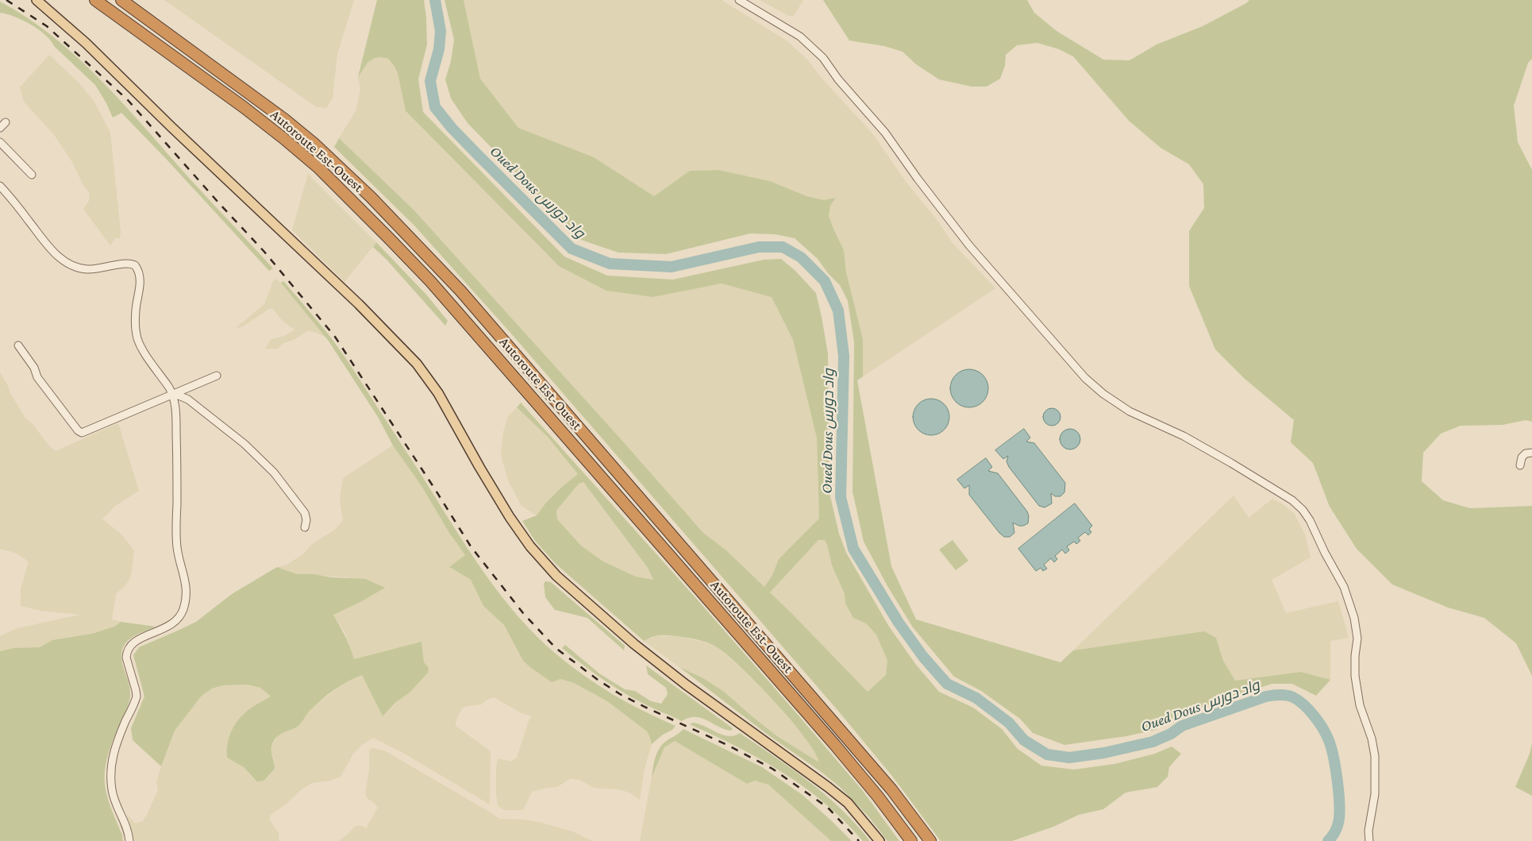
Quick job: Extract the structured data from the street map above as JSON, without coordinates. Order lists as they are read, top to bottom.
{
  "streets": {
    "highway": ["Autoroute Est-Ouest"]
  },
  "water": ["Oued Dous واد دورس"]
}
